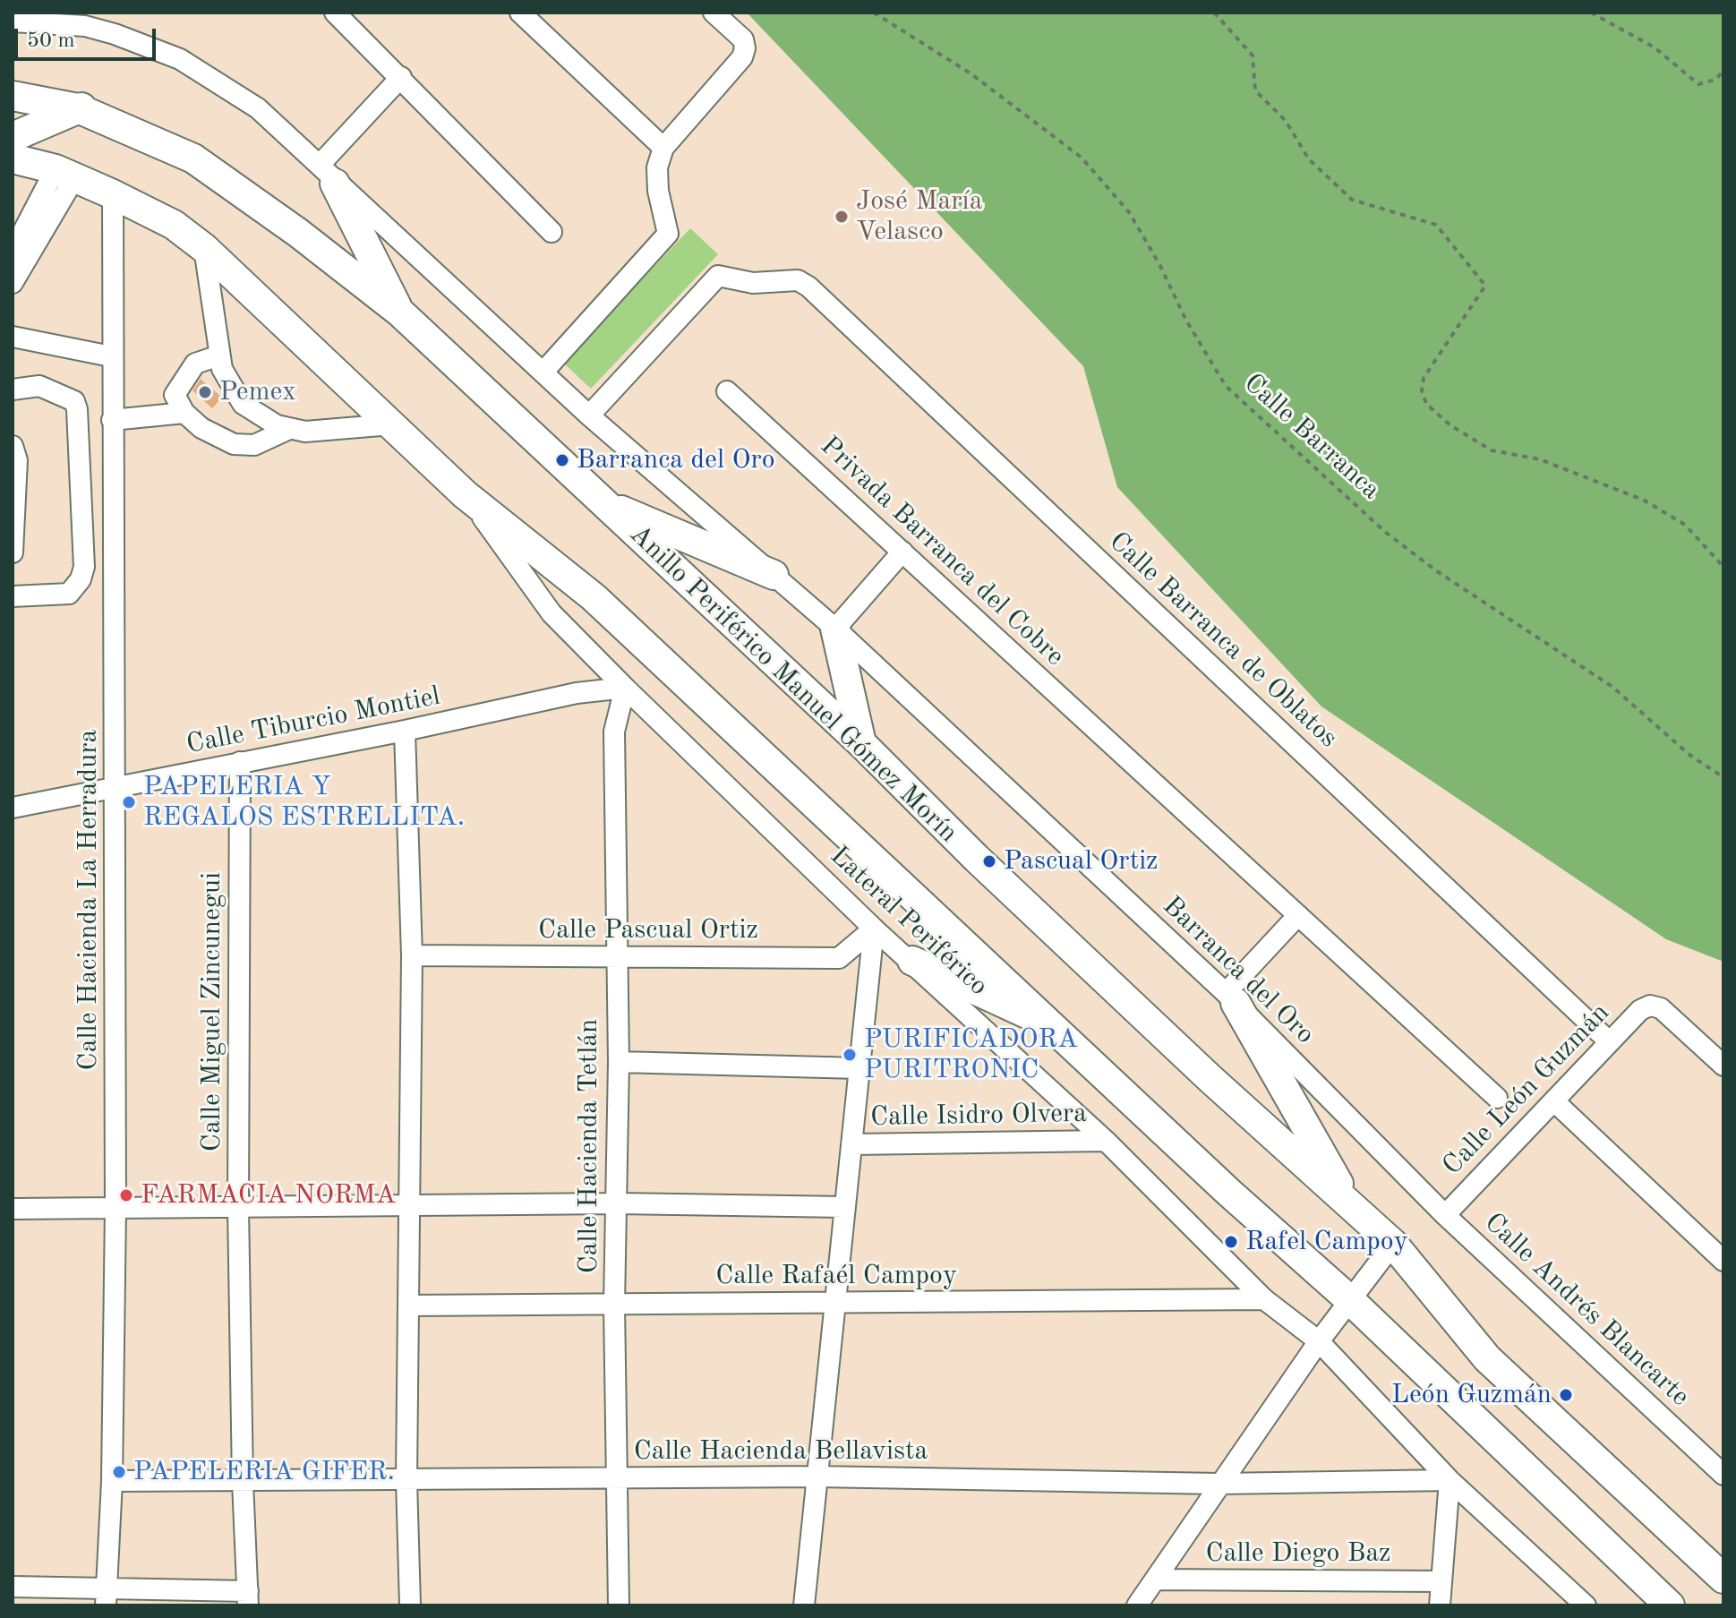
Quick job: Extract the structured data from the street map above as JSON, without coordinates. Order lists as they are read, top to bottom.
{
  "streets": {
    "highway": ["Anillo Periférico Manuel Gómez Morín"],
    "street": [
      "Privada Barranca del Cobre",
      "Calle Barranca de Oblatos",
      "Calle Tiburcio Montiel",
      "Calle Hacienda La Herradura",
      "Lateral Periférico",
      "Calle Pascual Ortiz",
      "Barranca del Oro",
      "Calle Miguel Zincunegui",
      "Calle León Guzmán",
      "Calle Isidro Olvera",
      "Calle Hacienda Tetlán",
      "Calle Rafaél Campoy",
      "Calle Andrés Blancarte",
      "Calle Hacienda Bellavista",
      "Calle Diego Baz"
    ],
    "path": ["Calle Barranca"]
  },
  "crossings": [
    ["Calle Barranca de Oblatos", "Barranca del Oro"],
    ["Calle Barranca de Oblatos", "Calle León Guzmán"],
    ["Calle Tiburcio Montiel", "Calle Hacienda La Herradura"],
    ["Calle Tiburcio Montiel", "Lateral Periférico"],
    ["Calle Tiburcio Montiel", "Calle Miguel Zincunegui"],
    ["Calle Tiburcio Montiel", "Calle Hacienda Tetlán"],
    ["Calle Hacienda La Herradura", "Calle Hacienda Bellavista"],
    ["Lateral Periférico", "Calle Pascual Ortiz"],
    ["Lateral Periférico", "Calle Isidro Olvera"],
    ["Lateral Periférico", "Calle Hacienda Tetlán"],
    ["Lateral Periférico", "Calle Rafaél Campoy"],
    ["Lateral Periférico", "Calle Hacienda Bellavista"],
    ["Calle Pascual Ortiz", "Calle Hacienda Tetlán"],
    ["Barranca del Oro", "Calle León Guzmán"],
    ["Barranca del Oro", "Calle Andrés Blancarte"],
    ["Calle Miguel Zincunegui", "Calle Hacienda Bellavista"],
    ["Calle León Guzmán", "Calle Andrés Blancarte"],
    ["Calle Hacienda Tetlán", "Calle Rafaél Campoy"],
    ["Calle Hacienda Tetlán", "Calle Hacienda Bellavista"]
  ],
  "places": [
    "José María Velasco",
    "Pemex",
    "Barranca del Oro",
    "PAPELERIA Y REGALOS ESTRELLITA.",
    "Pascual Ortiz",
    "PURIFICADORA PURITRONIC",
    "FARMACIA NORMA",
    "Rafel Campoy",
    "León Guzmán",
    "PAPELERIA GIFER."
  ],
  "scale_bar": "50 m"
}
